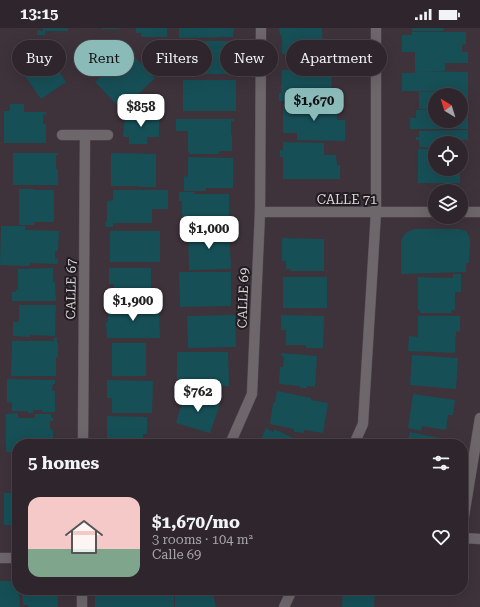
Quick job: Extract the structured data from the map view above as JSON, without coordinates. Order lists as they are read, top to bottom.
{
  "streets": {
    "street": ["CALLE 71", "CALLE 67", "CALLE 69"]
  },
  "crossings": [
    ["CALLE 71", "CALLE 69"]
  ],
  "north": "top left",
  "page": {
    "status": "13:15",
    "chip": [
      "Buy",
      "Rent",
      "Filters",
      "New",
      "Apartment"
    ],
    "price": [
      "$1,670",
      "$858",
      "$1,000",
      "$1,900",
      "$762"
    ],
    "heading": "5 homes",
    "list": [
      {
        "name": "$1,670/mo",
        "note": "3 rooms · 104 m² · Calle 69"
      }
    ]
  }
}
